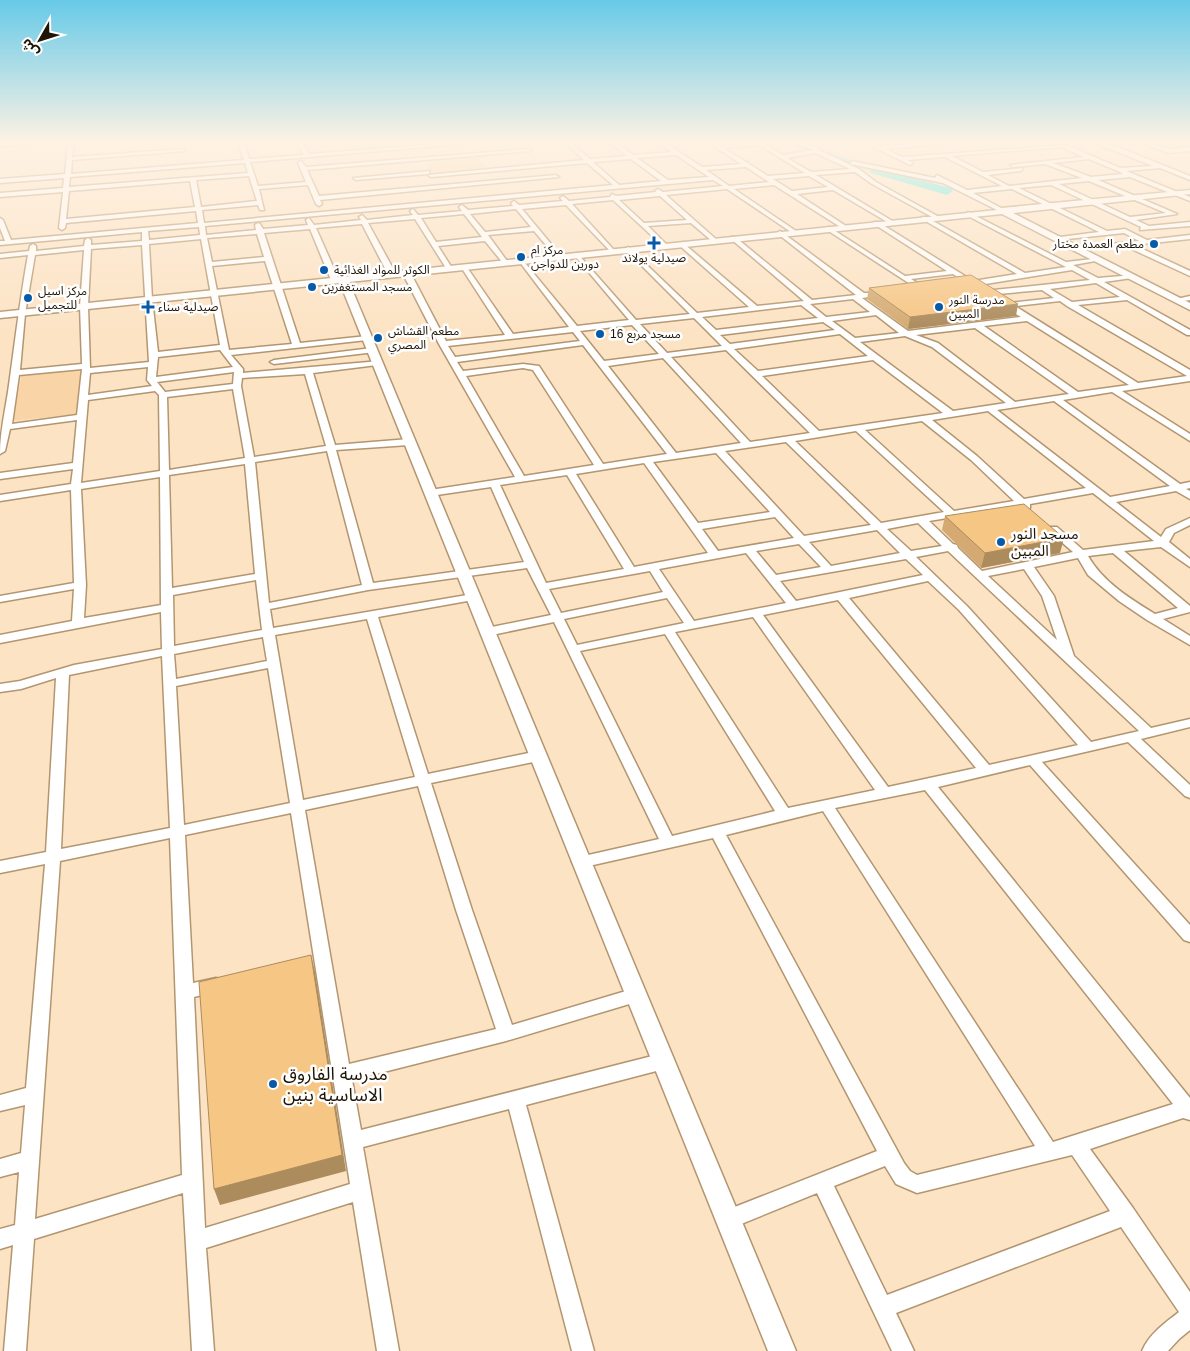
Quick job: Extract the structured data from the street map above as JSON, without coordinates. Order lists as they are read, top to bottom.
{
  "places": {
    "health": ["صيدلية يولاند", "صيدلية سناء"],
    "other": [
      "مطعم العمدة مختار",
      "مركز ام دورين للدواجن",
      "الكوثر للمواد الغذائية",
      "مسجد المستغفرين",
      "مركز اسيل للتجميل",
      "مدرسة النور المبين",
      "مسجد مربع 16",
      "مطعم القشاش المصري",
      "مسجد النور المبين",
      "مدرسة الفاروق الاساسية بنين"
    ]
  },
  "north": "bottom left"
}
